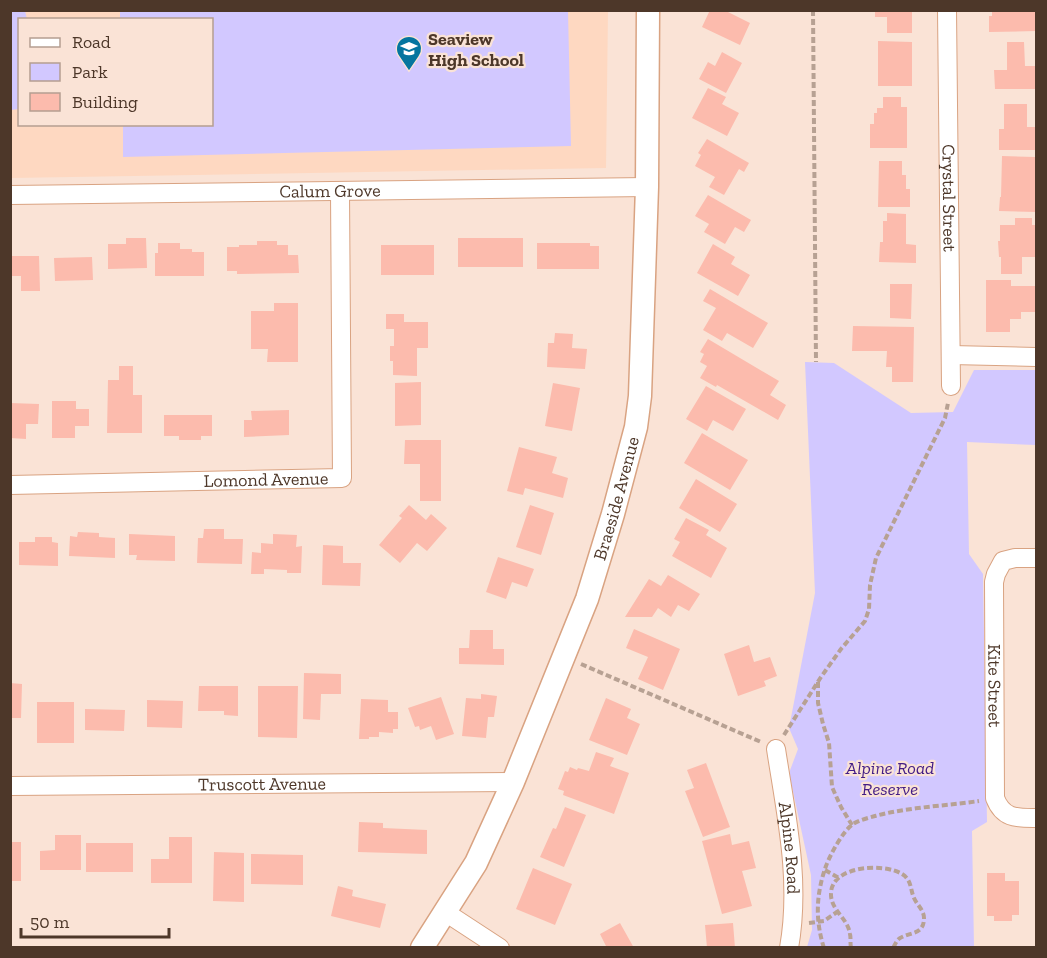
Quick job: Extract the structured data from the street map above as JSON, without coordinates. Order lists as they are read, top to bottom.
{
  "streets": {
    "street": [
      "Calum Grove",
      "Crystal Street",
      "Lomond Avenue",
      "Braeside Avenue",
      "Kite Street",
      "Truscott Avenue",
      "Alpine Road"
    ]
  },
  "crossings": [
    ["Calum Grove", "Lomond Avenue"],
    ["Calum Grove", "Braeside Avenue"],
    ["Braeside Avenue", "Truscott Avenue"]
  ],
  "parks": ["Alpine Road Reserve"],
  "places": {
    "school or university": ["Seaview High School"]
  },
  "legend": ["Road", "Park", "Building"],
  "scale_bar": "50 m"
}
